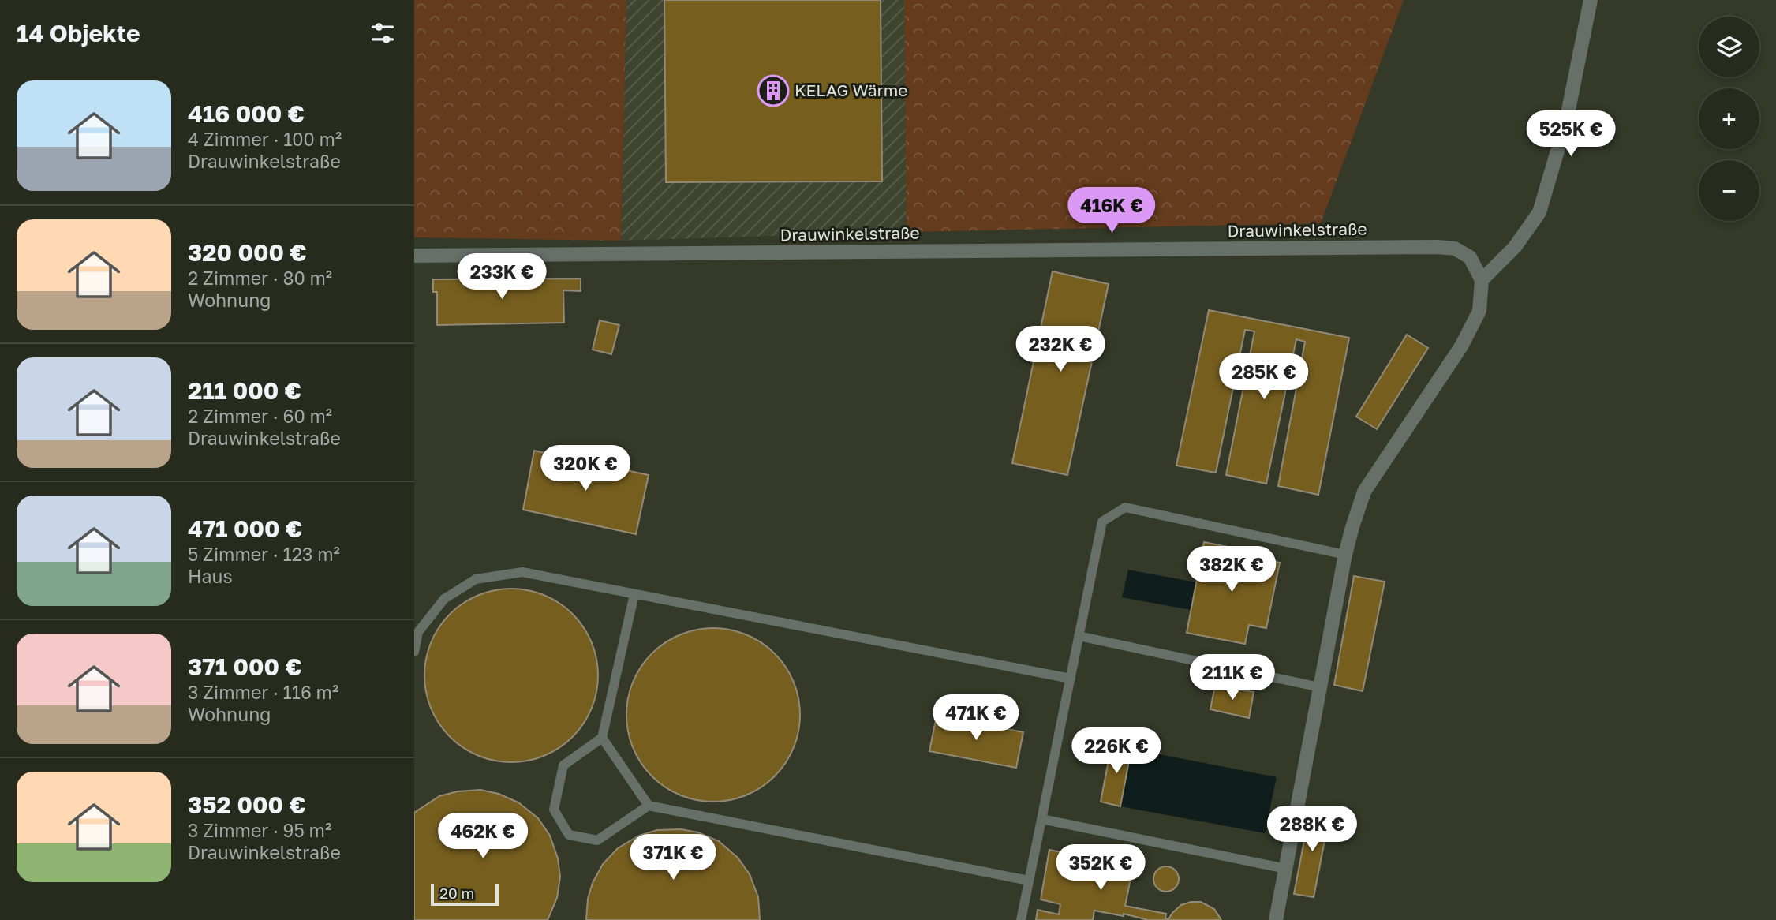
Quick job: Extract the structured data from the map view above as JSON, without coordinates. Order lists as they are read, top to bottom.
{
  "streets": {
    "street": ["Drauwinkelstraße"]
  },
  "places": {
    "building": ["KELAG Wärme"]
  },
  "scale_bar": "20 m",
  "page": {
    "heading": "14 Objekte",
    "map_buttons": ["+", "−"],
    "list": [
      {
        "name": "416 000 €",
        "note": "4 Zimmer · 100 m² · Drauwinkelstraße"
      },
      {
        "name": "320 000 €",
        "note": "2 Zimmer · 80 m² · Wohnung"
      },
      {
        "name": "211 000 €",
        "note": "2 Zimmer · 60 m² · Drauwinkelstraße"
      },
      {
        "name": "471 000 €",
        "note": "5 Zimmer · 123 m² · Haus"
      },
      {
        "name": "371 000 €",
        "note": "3 Zimmer · 116 m² · Wohnung"
      },
      {
        "name": "352 000 €",
        "note": "3 Zimmer · 95 m² · Drauwinkelstraße"
      }
    ],
    "price": [
      "525K €",
      "416K €",
      "233K €",
      "232K €",
      "285K €",
      "320K €",
      "382K €",
      "211K €",
      "471K €",
      "226K €",
      "288K €",
      "462K €",
      "371K €",
      "352K €"
    ],
    "scale": "20 m"
  }
}
